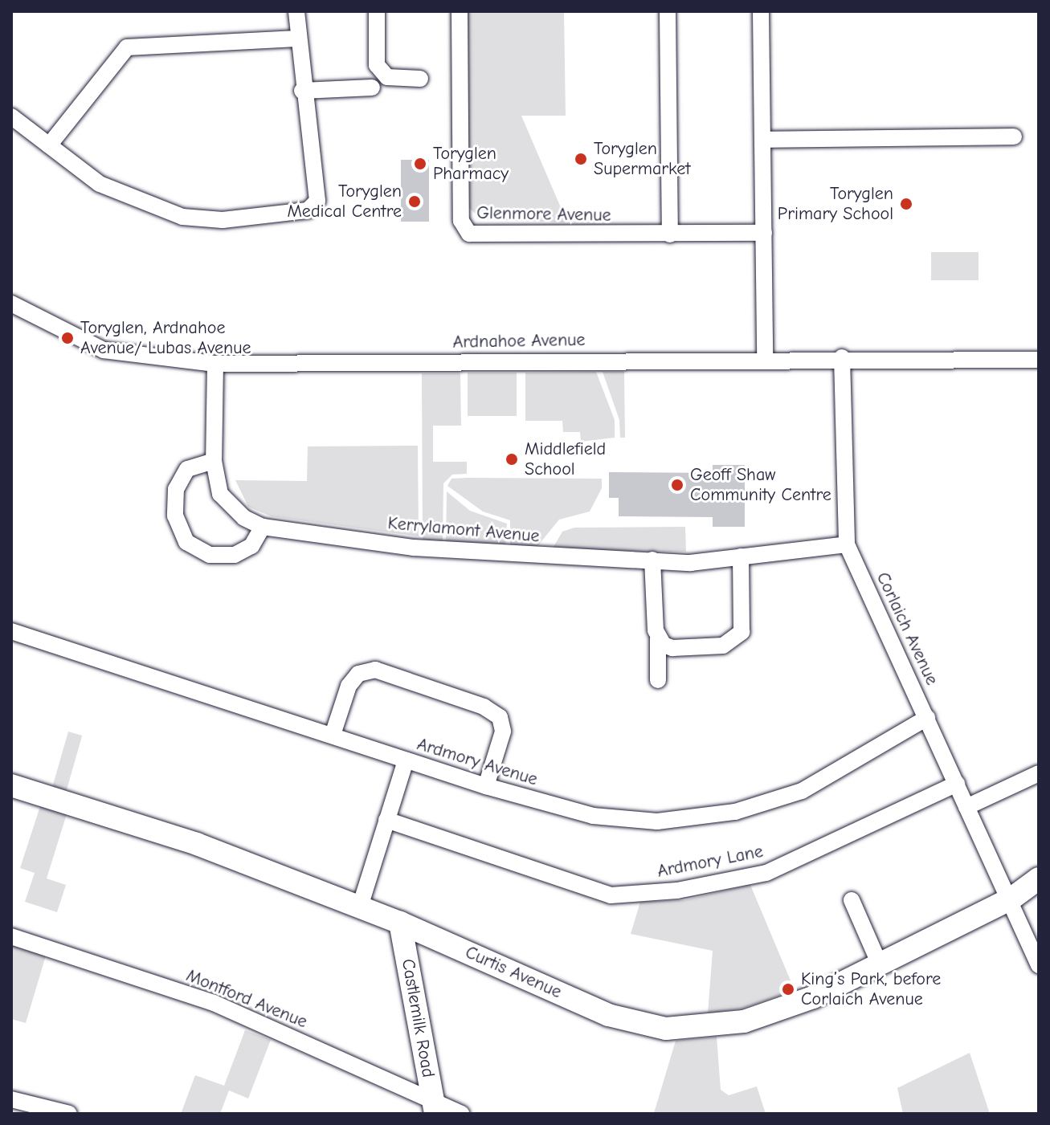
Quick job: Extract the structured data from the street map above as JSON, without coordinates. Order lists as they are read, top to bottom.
{
  "streets": {
    "street": [
      "Glenmore Avenue",
      "Ardnahoe Avenue",
      "Kerrylamont Avenue",
      "Corlaich Avenue",
      "Ardmory Avenue",
      "Ardmory Lane",
      "Curtis Avenue",
      "Montford Avenue",
      "Castlemilk Road"
    ]
  },
  "crossings": [
    ["Ardnahoe Avenue", "Kerrylamont Avenue"],
    ["Ardnahoe Avenue", "Corlaich Avenue"],
    ["Kerrylamont Avenue", "Corlaich Avenue"],
    ["Corlaich Avenue", "Ardmory Avenue"],
    ["Corlaich Avenue", "Ardmory Lane"],
    ["Corlaich Avenue", "Curtis Avenue"],
    ["Curtis Avenue", "Castlemilk Road"],
    ["Montford Avenue", "Castlemilk Road"]
  ],
  "places": [
    "Toryglen Supermarket",
    "Toryglen Pharmacy",
    "Toryglen Medical Centre",
    "Toryglen Primary School",
    "Toryglen, Ardnahoe Avenue/ Lubas Avenue",
    "Middlefield School",
    "Geoff Shaw Community Centre",
    "King’s Park, before Corlaich Avenue"
  ]
}
